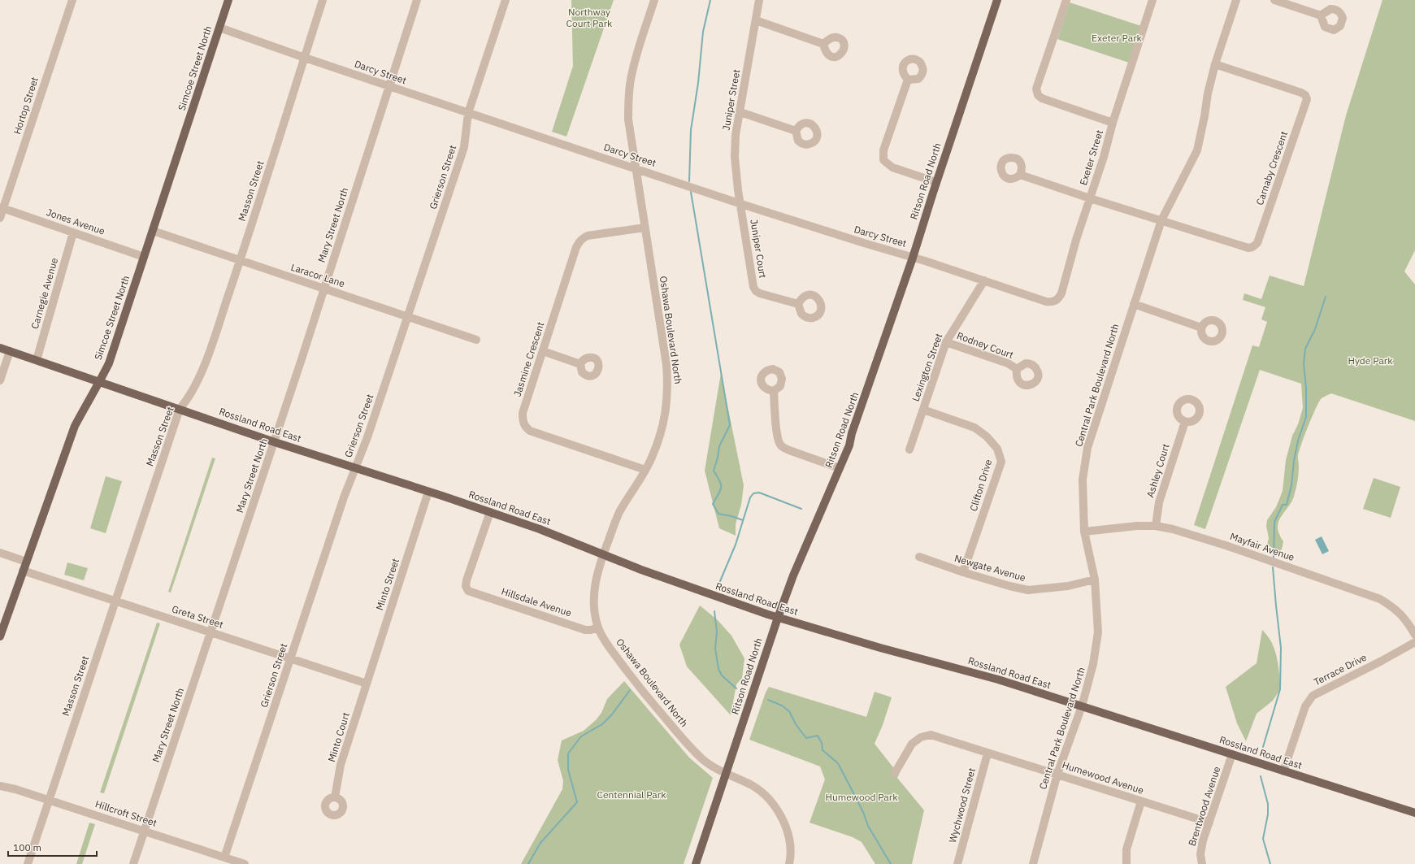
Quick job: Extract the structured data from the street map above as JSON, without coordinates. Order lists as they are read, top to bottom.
{
  "streets": {
    "main road": ["Simcoe Street North", "Ritson Road North", "Rossland Road East"],
    "street": [
      "Darcy Street",
      "Juniper Street",
      "Hortop Street",
      "Exeter Street",
      "Carnaby Crescent",
      "Grierson Street",
      "Masson Street",
      "Jones Avenue",
      "Mary Street North",
      "Juniper Court",
      "Laracor Lane",
      "Carnegie Avenue",
      "Oshawa Boulevard North",
      "Rodney Court",
      "Jasmine Crescent",
      "Lexington Street",
      "Central Park Boulevard North",
      "Ashley Court",
      "Clifton Drive",
      "Mayfair Avenue",
      "Newgate Avenue",
      "Minto Street",
      "Hillsdale Avenue",
      "Greta Street",
      "Terrace Drive",
      "Minto Court",
      "Humewood Avenue",
      "Wychwood Street",
      "Brentwood Avenue",
      "Hillcroft Street"
    ]
  },
  "crossings": [
    ["Simcoe Street North", "Darcy Street"],
    ["Simcoe Street North", "Jones Avenue"],
    ["Simcoe Street North", "Laracor Lane"],
    ["Simcoe Street North", "Rossland Road East"],
    ["Simcoe Street North", "Greta Street"],
    ["Darcy Street", "Juniper Street"],
    ["Darcy Street", "Exeter Street"],
    ["Darcy Street", "Grierson Street"],
    ["Darcy Street", "Ritson Road North"],
    ["Darcy Street", "Masson Street"],
    ["Darcy Street", "Mary Street North"],
    ["Darcy Street", "Juniper Court"],
    ["Darcy Street", "Oshawa Boulevard North"],
    ["Darcy Street", "Lexington Street"],
    ["Juniper Street", "Juniper Court"],
    ["Hortop Street", "Jones Avenue"],
    ["Carnaby Crescent", "Central Park Boulevard North"],
    ["Grierson Street", "Laracor Lane"],
    ["Grierson Street", "Rossland Road East"],
    ["Grierson Street", "Greta Street"],
    ["Grierson Street", "Hillcroft Street"],
    ["Ritson Road North", "Oshawa Boulevard North"],
    ["Ritson Road North", "Rossland Road East"],
    ["Masson Street", "Laracor Lane"],
    ["Masson Street", "Rossland Road East"],
    ["Masson Street", "Greta Street"],
    ["Masson Street", "Hillcroft Street"],
    ["Jones Avenue", "Carnegie Avenue"],
    ["Mary Street North", "Laracor Lane"],
    ["Mary Street North", "Rossland Road East"],
    ["Mary Street North", "Greta Street"],
    ["Mary Street North", "Hillcroft Street"],
    ["Carnegie Avenue", "Rossland Road East"],
    ["Oshawa Boulevard North", "Jasmine Crescent"],
    ["Oshawa Boulevard North", "Rossland Road East"],
    ["Oshawa Boulevard North", "Hillsdale Avenue"],
    ["Rodney Court", "Lexington Street"],
    ["Lexington Street", "Clifton Drive"],
    ["Central Park Boulevard North", "Rossland Road East"],
    ["Central Park Boulevard North", "Mayfair Avenue"],
    ["Central Park Boulevard North", "Newgate Avenue"],
    ["Central Park Boulevard North", "Humewood Avenue"],
    ["Rossland Road East", "Minto Street"],
    ["Rossland Road East", "Hillsdale Avenue"],
    ["Rossland Road East", "Terrace Drive"],
    ["Rossland Road East", "Brentwood Avenue"],
    ["Ashley Court", "Mayfair Avenue"],
    ["Clifton Drive", "Newgate Avenue"],
    ["Minto Street", "Greta Street"],
    ["Minto Street", "Minto Court"],
    ["Greta Street", "Minto Court"],
    ["Humewood Avenue", "Wychwood Street"],
    ["Humewood Avenue", "Brentwood Avenue"]
  ],
  "parks": [
    "Northway Court Park",
    "Exeter Park",
    "Hyde Park",
    "Centennial Park",
    "Humewood Park"
  ],
  "scale_bar": "100 m"
}
